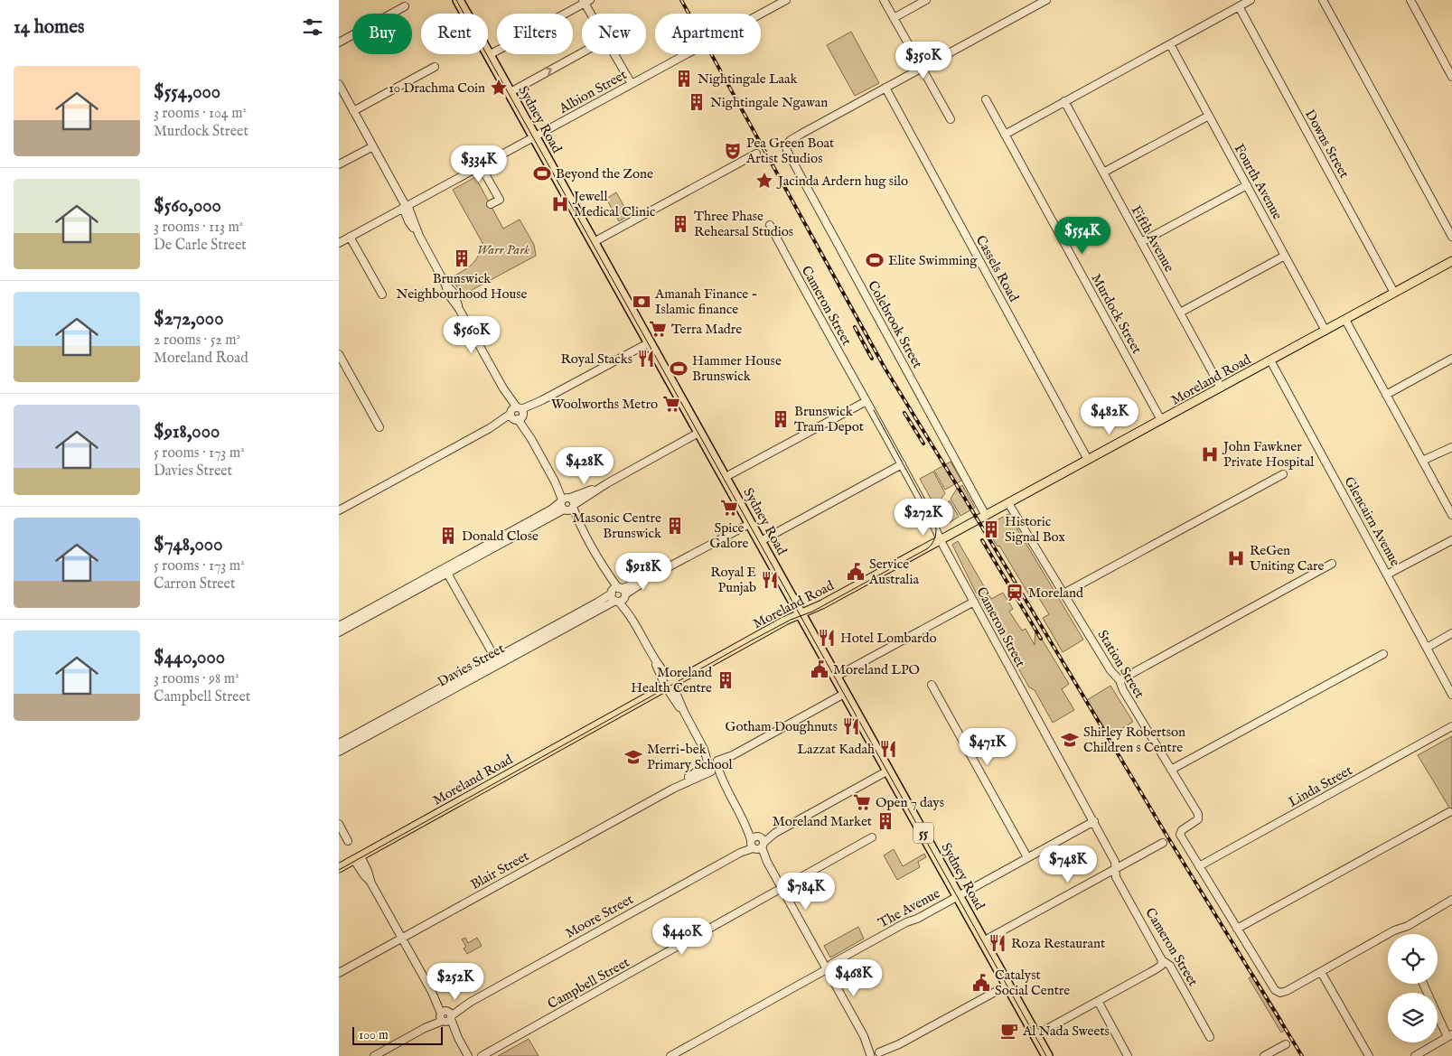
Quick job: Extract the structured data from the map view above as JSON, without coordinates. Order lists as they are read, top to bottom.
{
  "streets": {
    "highway": ["Sydney Road", "55"],
    "main road": ["Moreland Road"],
    "street": [
      "Albion Street",
      "Downs Street",
      "Fourth Avenue",
      "Fifth Avenue",
      "Cassels Road",
      "Cameron Street",
      "Murdock Street",
      "Colebrook Street",
      "Glencairn Avenue",
      "Station Street",
      "Davies Street",
      "Linda Street",
      "Blair Street",
      "The Avenue",
      "Moore Street",
      "Campbell Street"
    ]
  },
  "crossings": [
    ["Albion Street", "Sydney Road"],
    ["Sydney Road", "Moreland Road"],
    ["Sydney Road", "Davies Street"],
    ["Sydney Road", "Blair Street"],
    ["Sydney Road", "The Avenue"],
    ["Sydney Road", "Moore Street"],
    ["Downs Street", "Moreland Road"],
    ["Fourth Avenue", "Moreland Road"],
    ["Fifth Avenue", "Moreland Road"],
    ["Cassels Road", "Colebrook Street"],
    ["Cassels Road", "Moreland Road"],
    ["Cameron Street", "Moreland Road"],
    ["Cameron Street", "The Avenue"],
    ["Murdock Street", "Moreland Road"],
    ["Colebrook Street", "Moreland Road"],
    ["Moreland Road", "Glencairn Avenue"],
    ["Moreland Road", "Station Street"],
    ["Station Street", "Linda Street"]
  ],
  "parks": ["Warr Park"],
  "places": {
    "building": [
      "Nightingale Laak",
      "Nightingale Ngawan",
      "Three Phase Rehearsal Studios",
      "Brunswick Neighbourhood House",
      "Brunswick Tram Depot",
      "Masonic Centre Brunswick",
      "Historic Signal Box",
      "Donald Close",
      "Moreland Health Centre",
      "Moreland Market"
    ],
    "place": ["10 Drachma Coin", "Jacinda Ardern hug silo"],
    "theatre": ["Pea Green Boat Artist Studios"],
    "sports": ["Beyond the Zone", "Elite Swimming", "Hammer House Brunswick"],
    "hospital": ["Jewell Medical Clinic", "John Fawkner Private Hospital", "ReGen Uniting Care"],
    "bank": ["Amanah Finance - Islamic finance"],
    "supermarket": [
      "Terra Madre",
      "Woolworths Metro",
      "Spice Galore",
      "Open 7 days"
    ],
    "restaurant": [
      "Royal Stacks",
      "Royal E Punjab",
      "Hotel Lombardo",
      "Gotham Doughnuts",
      "Lazzat Kadah",
      "Roza Restaurant"
    ],
    "public building": ["Service Australia", "Moreland LPO", "Catalyst Social Centre"],
    "station": ["Moreland"],
    "school or university": ["Shirley Robertson Children s Centre", "Merri-bek Primary School"],
    "cafe": ["Al Nada Sweets"]
  },
  "scale_bar": "100 m",
  "page": {
    "heading": "14 homes",
    "chip": [
      "Buy",
      "Rent",
      "Filters",
      "New",
      "Apartment"
    ],
    "price": [
      "$350K",
      "$334K",
      "$554K",
      "$560K",
      "$482K",
      "$428K",
      "$272K",
      "$918K",
      "$471K",
      "$748K",
      "$784K",
      "$440K",
      "$468K",
      "$252K"
    ],
    "list": [
      {
        "name": "$554,000",
        "note": "3 rooms · 104 m² · Murdock Street"
      },
      {
        "name": "$560,000",
        "note": "3 rooms · 113 m² · De Carle Street"
      },
      {
        "name": "$272,000",
        "note": "2 rooms · 52 m² · Moreland Road"
      },
      {
        "name": "$918,000",
        "note": "5 rooms · 173 m² · Davies Street"
      },
      {
        "name": "$748,000",
        "note": "5 rooms · 173 m² · Carron Street"
      },
      {
        "name": "$440,000",
        "note": "3 rooms · 98 m² · Campbell Street"
      }
    ],
    "scale": "100 m"
  }
}
